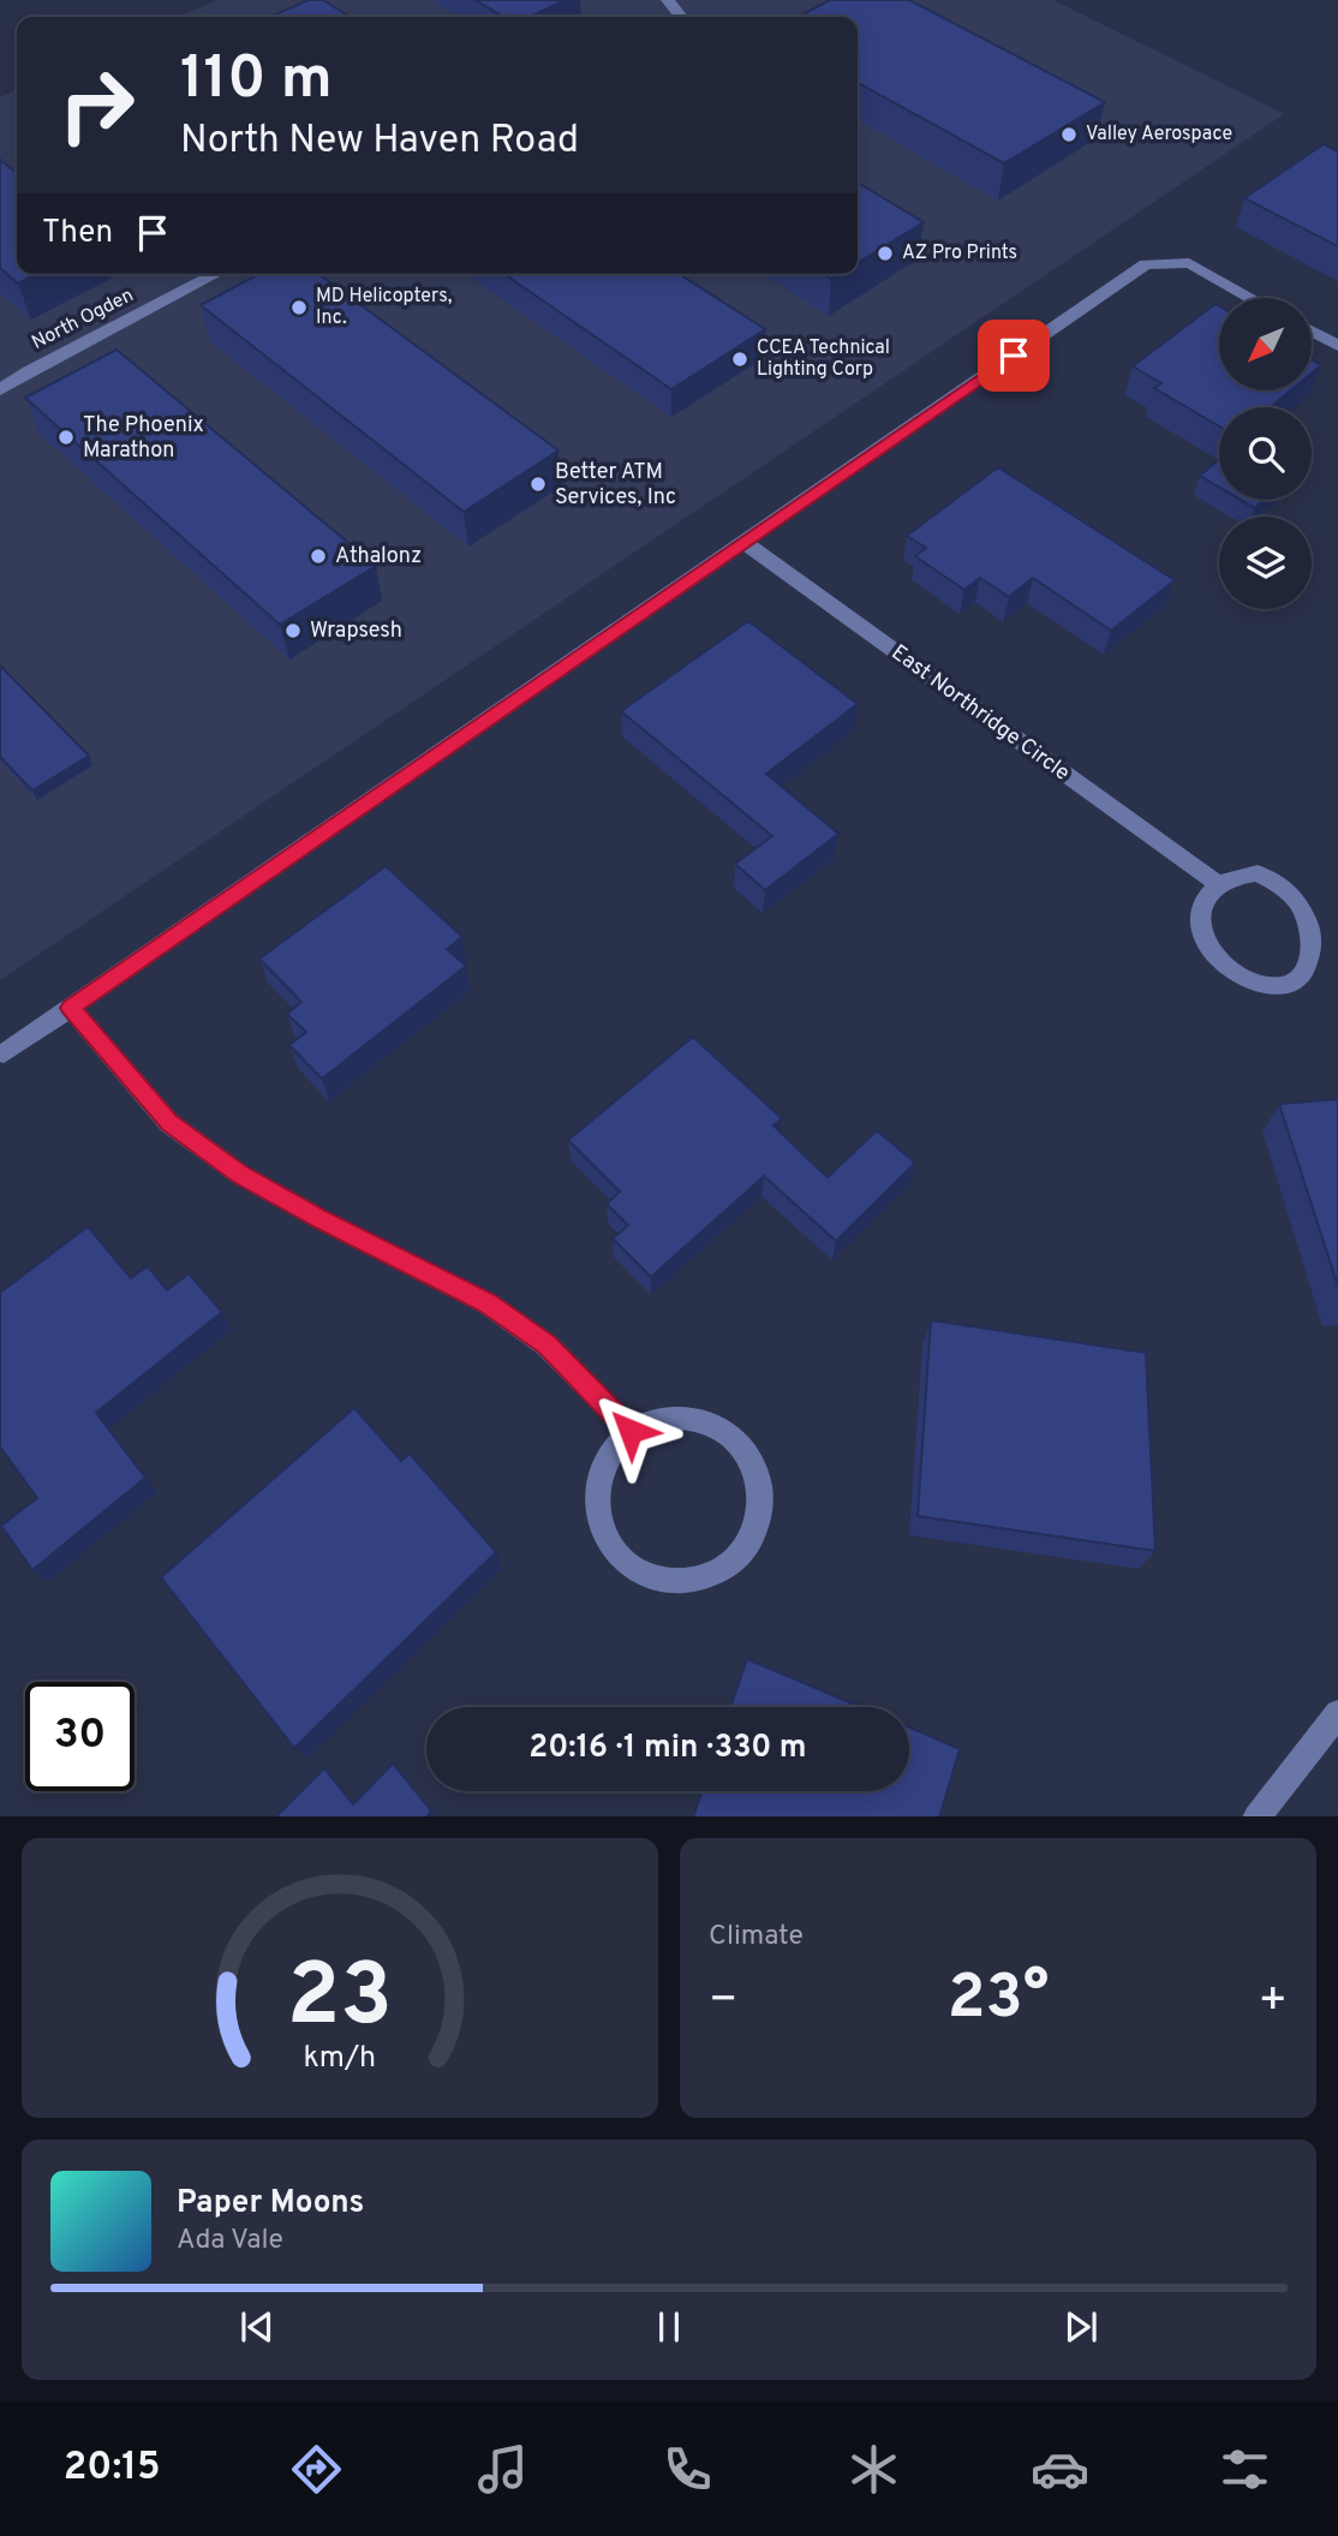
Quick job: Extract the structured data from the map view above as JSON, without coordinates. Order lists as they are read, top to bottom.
{
  "streets": {
    "street": ["North Ogden", "East Northridge Circle"]
  },
  "places": [
    "Valley Aerospace",
    "AZ Pro Prints",
    "MD Helicopters, Inc.",
    "CCEA Technical Lighting Corp",
    "The Phoenix Marathon",
    "Better ATM Services, Inc",
    "Athalonz",
    "Wrapsesh"
  ],
  "north": "bottom left",
  "page": {
    "turn": ["110 m", "North New Haven Road"],
    "then": "Then",
    "limit": "30",
    "trip": "20:16 · 1 min · 330 m",
    "tile": "Climate",
    "heat": ["−", "23°", "+"],
    "song": ["Paper Moons", "Ada Vale"],
    "tabs": "20:15",
    "gauge": ["23", "km/h"]
  }
}
